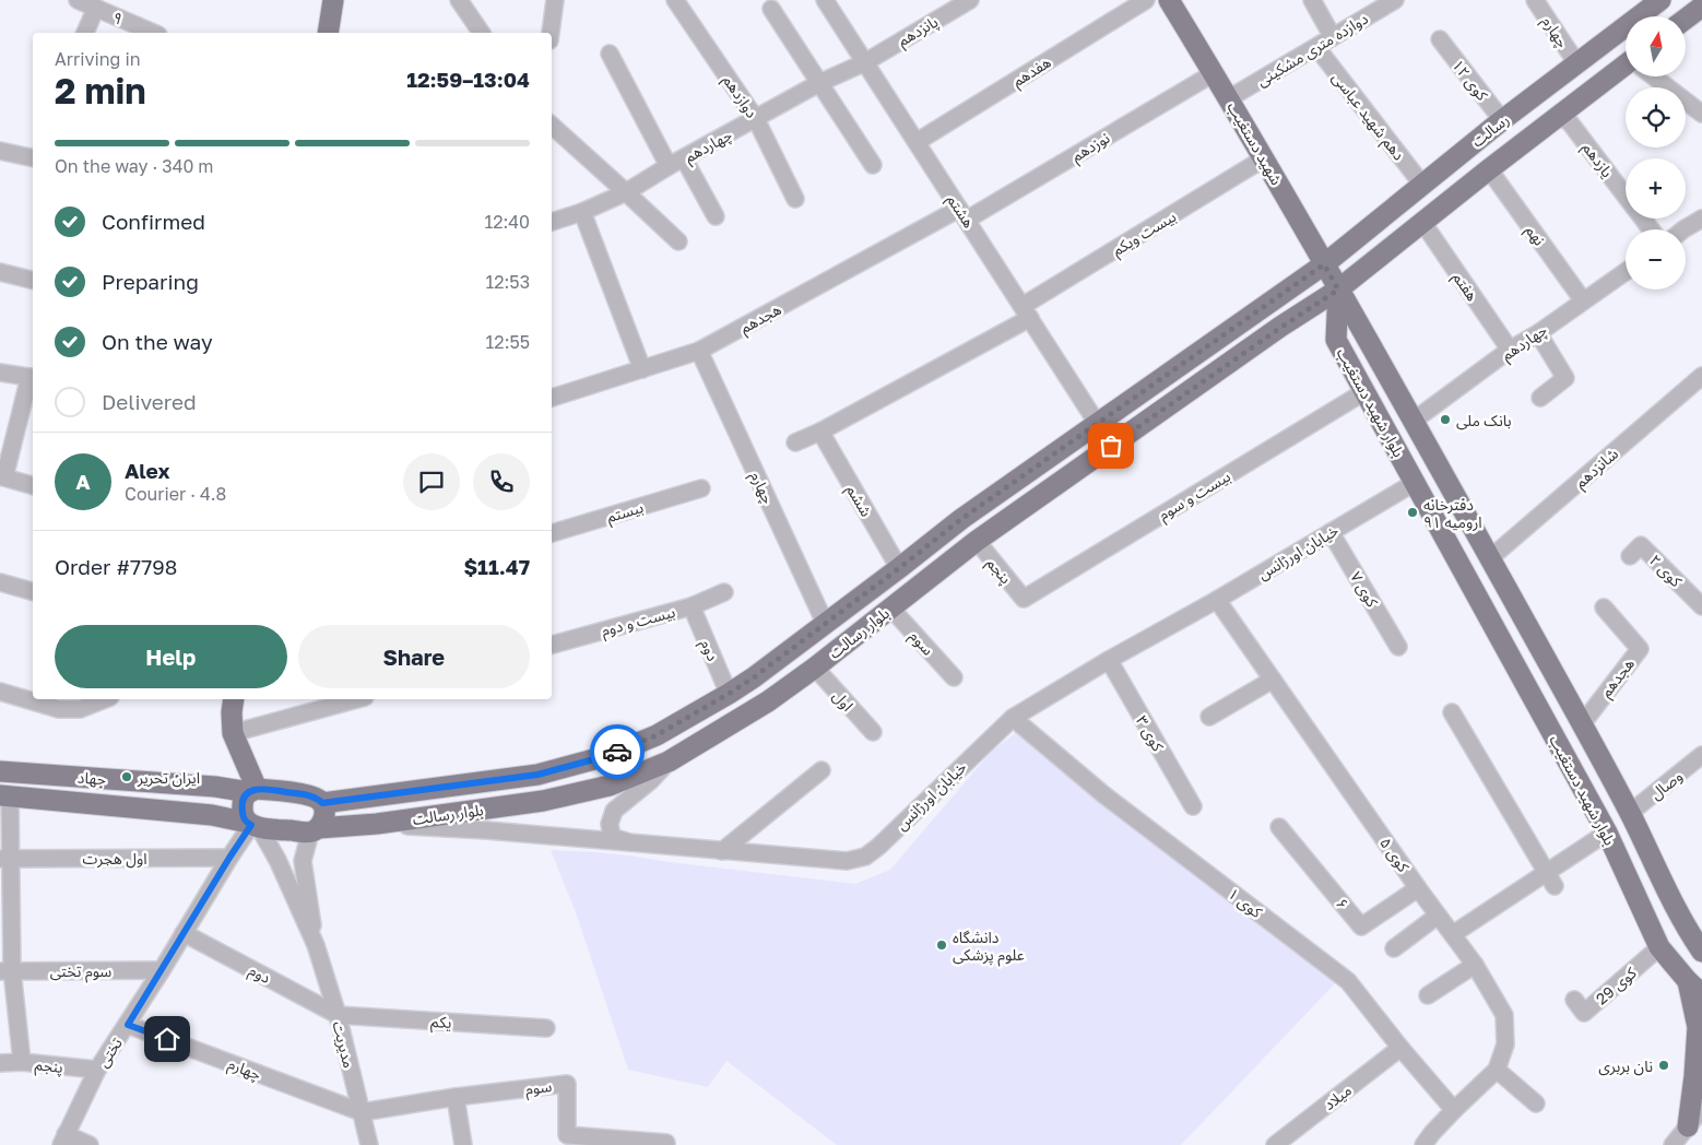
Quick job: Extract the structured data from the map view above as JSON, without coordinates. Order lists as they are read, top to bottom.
{
  "streets": {
    "main road": [
      "رسالت",
      "شهید دستغیب",
      "بلوار شهید دستغیب",
      "بلوار رسالت",
      "جهاد"
    ],
    "street": [
      "۹",
      "پانزدهم",
      "چهارم",
      "دوازده متری مشکینی",
      "هفدهم",
      "کوی ۱۲",
      "دوازدهم",
      "دهم شهید عباسی",
      "چهاردهم",
      "نوزدهم",
      "یازدهم",
      "هشتم",
      "بیست ویکم",
      "نهم",
      "هفتم",
      "هجدهم",
      "شانزدهم",
      "بیست و سوم",
      "ششم",
      "بیستم",
      "خیابان اورژانس",
      "پنجم",
      "کوی ۲",
      "کوی ۷",
      "بیست و دوم",
      "سوم",
      "دوم",
      "اول",
      "کوی ۳",
      "وصال",
      "کوی ۵",
      "اول هجرت",
      "کوی ۱",
      "۶",
      "سوم تختی",
      "کوی 29",
      "یکم",
      "مدیریت",
      "تختی",
      "میلاد"
    ]
  },
  "crossings": [
    ["پانزدهم", "چهاردهم"],
    ["پانزدهم", "هشتم"],
    ["چهارم", "رسالت"],
    ["چهارم", "هجدهم"],
    ["چهارم", "بلوار رسالت"],
    ["چهارم", "سوم"],
    ["چهارم", "مدیریت"],
    ["چهارم", "تختی"],
    ["دوازده متری مشکینی", "دهم شهید عباسی"],
    ["دوازده متری مشکینی", "شهید دستغیب"],
    ["هفدهم", "هشتم"],
    ["کوی ۱۲", "رسالت"],
    ["دوازدهم", "چهاردهم"],
    ["دهم شهید عباسی", "رسالت"],
    ["رسالت", "شهید دستغیب"],
    ["رسالت", "یازدهم"],
    ["رسالت", "نهم"],
    ["رسالت", "هفتم"],
    ["رسالت", "بلوار شهید دستغیب"],
    ["رسالت", "بلوار رسالت"],
    ["شهید دستغیب", "نوزدهم"],
    ["شهید دستغیب", "بیست ویکم"],
    ["شهید دستغیب", "بلوار شهید دستغیب"],
    ["شهید دستغیب", "بلوار رسالت"],
    ["چهاردهم", "هشتم"],
    ["چهاردهم", "نهم"],
    ["چهاردهم", "هفتم"],
    ["چهاردهم", "بلوار شهید دستغیب"],
    ["نوزدهم", "هشتم"],
    ["نوزدهم", "هجدهم"],
    ["هشتم", "بیست ویکم"],
    ["هشتم", "هجدهم"],
    ["هشتم", "بلوار رسالت"],
    ["بیست ویکم", "ششم"],
    ["هجدهم", "بلوار شهید دستغیب"],
    ["بلوار شهید دستغیب", "شانزدهم"],
    ["بلوار شهید دستغیب", "بیست و سوم"],
    ["بلوار شهید دستغیب", "خیابان اورژانس"],
    ["بلوار شهید دستغیب", "بلوار رسالت"],
    ["بلوار شهید دستغیب", "وصال"],
    ["بلوار شهید دستغیب", "کوی 29"],
    ["بیست و سوم", "پنجم"],
    ["ششم", "بلوار رسالت"],
    ["خیابان اورژانس", "کوی ۷"],
    ["خیابان اورژانس", "بلوار رسالت"],
    ["خیابان اورژانس", "کوی ۳"],
    ["خیابان اورژانس", "کوی ۵"],
    ["خیابان اورژانس", "کوی ۱"],
    ["پنجم", "بلوار رسالت"],
    ["پنجم", "تختی"],
    ["بیست و دوم", "دوم"],
    ["بلوار رسالت", "سوم"],
    ["بلوار رسالت", "دوم"],
    ["بلوار رسالت", "اول"],
    ["بلوار رسالت", "جهاد"],
    ["بلوار رسالت", "مدیریت"],
    ["بلوار رسالت", "تختی"],
    ["سوم", "مدیریت"],
    ["دوم", "یکم"],
    ["دوم", "مدیریت"],
    ["دوم", "تختی"],
    ["جهاد", "مدیریت"],
    ["جهاد", "تختی"],
    ["کوی ۵", "کوی ۱"],
    ["کوی ۵", "۶"],
    ["اول هجرت", "تختی"],
    ["کوی ۱", "میلاد"],
    ["سوم تختی", "تختی"],
    ["یکم", "مدیریت"],
    ["مدیریت", "تختی"]
  ],
  "places": [
    "بانک ملی",
    "دفترخانه ۹۱ ارومیه",
    "ایران تحریر",
    "دانشگاه علوم پزشکی",
    "نان بربری"
  ],
  "north": "top",
  "page": {
    "map_buttons": ["+", "−"],
    "heading": ["2 min", "Arriving in", "12:59–13:04"],
    "panel": [
      "Alex",
      "Courier · 4.8",
      "Order #7798",
      "$11.47"
    ],
    "bar": "On the way · 340 m",
    "list": [
      ["Confirmed", "12:40"],
      ["Preparing", "12:53"],
      ["On the way", "12:55"],
      "Delivered"
    ],
    "round": "A",
    "buttons": ["Help", "Share"]
  }
}
